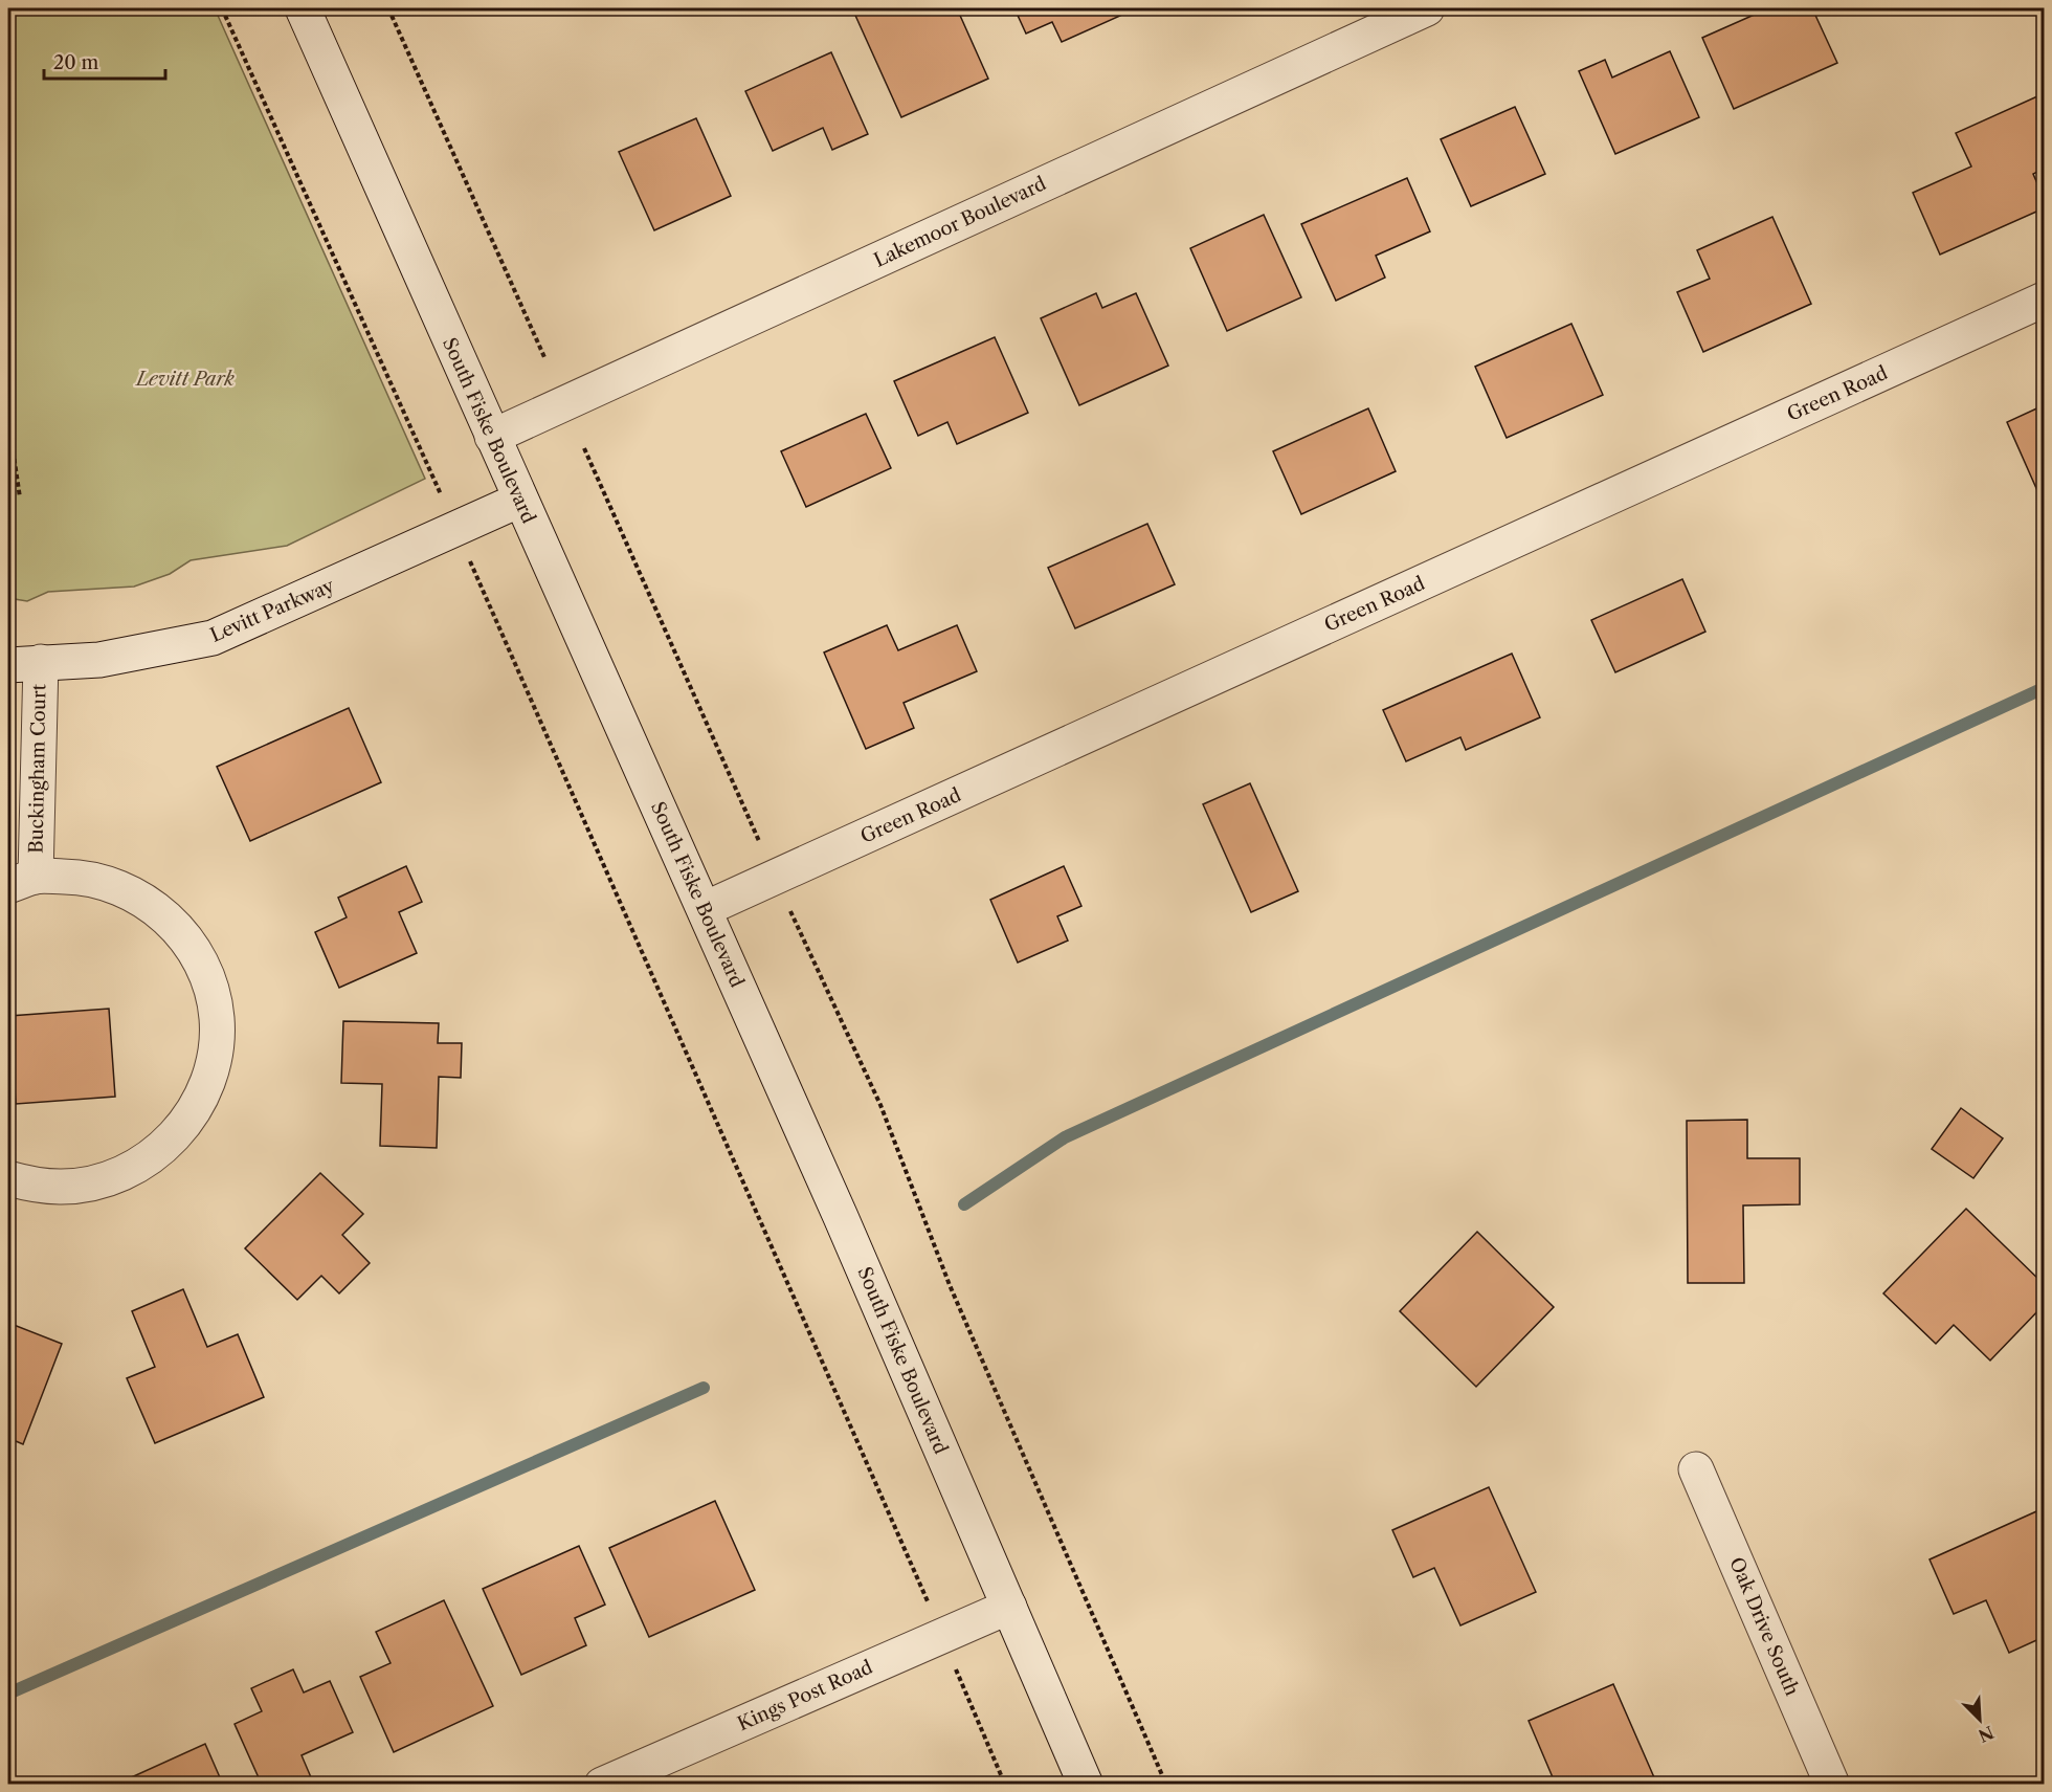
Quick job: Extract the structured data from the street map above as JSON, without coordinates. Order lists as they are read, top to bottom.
{
  "streets": {
    "street": [
      "Lakemoor Boulevard",
      "Green Road",
      "South Fiske Boulevard",
      "Levitt Parkway",
      "Buckingham Court",
      "Oak Drive South",
      "Kings Post Road"
    ]
  },
  "crossings": [
    ["Lakemoor Boulevard", "South Fiske Boulevard"],
    ["Green Road", "South Fiske Boulevard"],
    ["South Fiske Boulevard", "Levitt Parkway"],
    ["South Fiske Boulevard", "Kings Post Road"],
    ["Levitt Parkway", "Buckingham Court"]
  ],
  "parks": ["Levitt Park"],
  "scale_bar": "20 m",
  "north": "bottom right"
}
